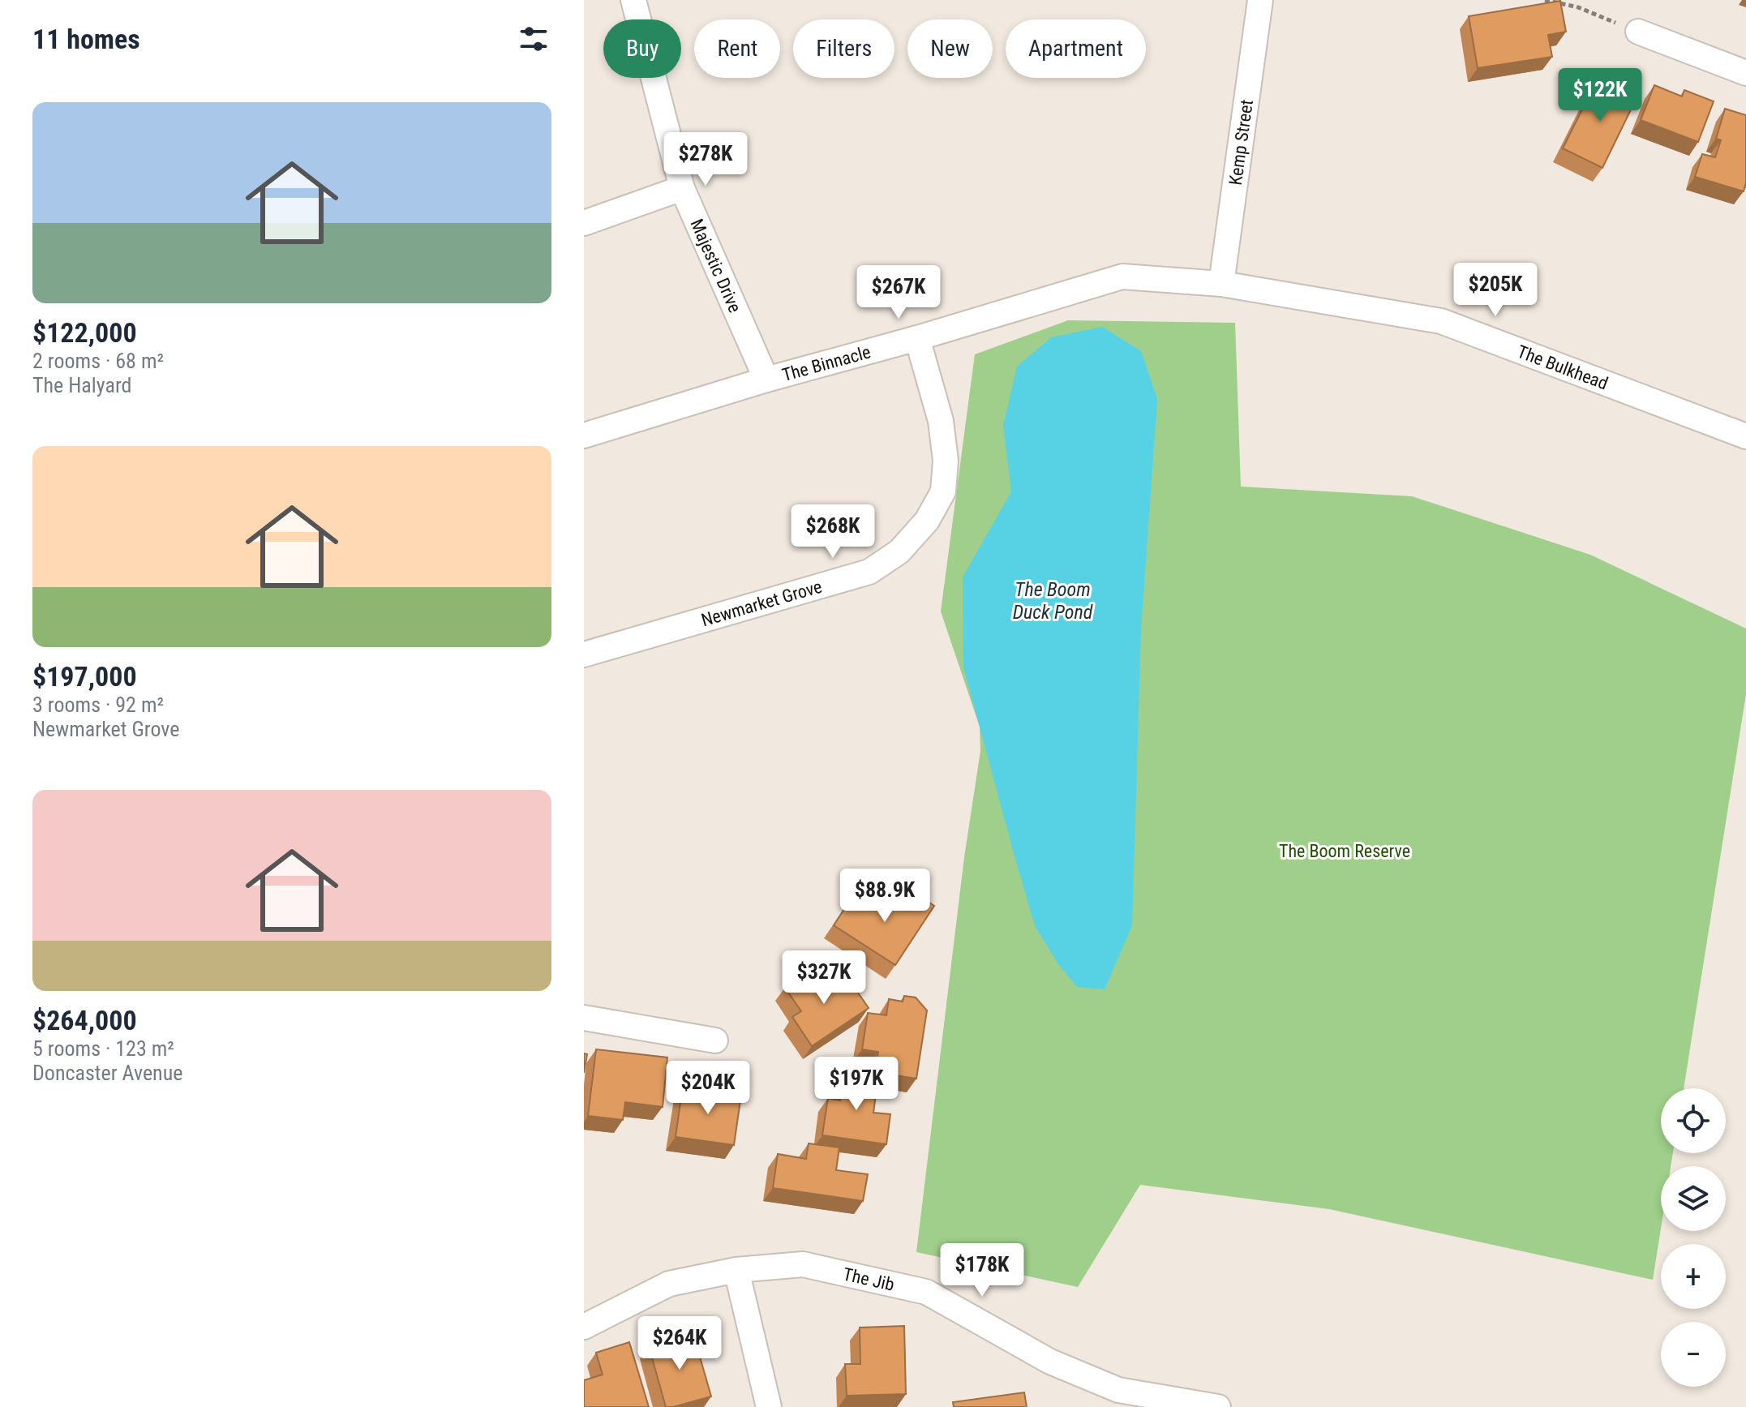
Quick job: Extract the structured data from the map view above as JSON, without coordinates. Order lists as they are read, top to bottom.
{
  "streets": {
    "street": [
      "Kemp Street",
      "Majestic Drive",
      "The Binnacle",
      "The Bulkhead",
      "Newmarket Grove",
      "The Jib"
    ]
  },
  "crossings": [
    ["Kemp Street", "The Binnacle"],
    ["Kemp Street", "The Bulkhead"],
    ["Majestic Drive", "The Binnacle"],
    ["The Binnacle", "The Bulkhead"],
    ["The Binnacle", "Newmarket Grove"]
  ],
  "water": ["The Boom Duck Pond"],
  "parks": ["The Boom Reserve"],
  "page": {
    "heading": "11 homes",
    "chip": [
      "Buy",
      "Rent",
      "Filters",
      "New",
      "Apartment"
    ],
    "price": [
      "$122K",
      "$278K",
      "$205K",
      "$267K",
      "$268K",
      "$88.9K",
      "$327K",
      "$197K",
      "$204K",
      "$178K",
      "$264K"
    ],
    "list": [
      {
        "name": "$122,000",
        "note": "2 rooms · 68 m² · The Halyard"
      },
      {
        "name": "$197,000",
        "note": "3 rooms · 92 m² · Newmarket Grove"
      },
      {
        "name": "$264,000",
        "note": "5 rooms · 123 m² · Doncaster Avenue"
      }
    ],
    "map_buttons": ["+", "−"]
  }
}
